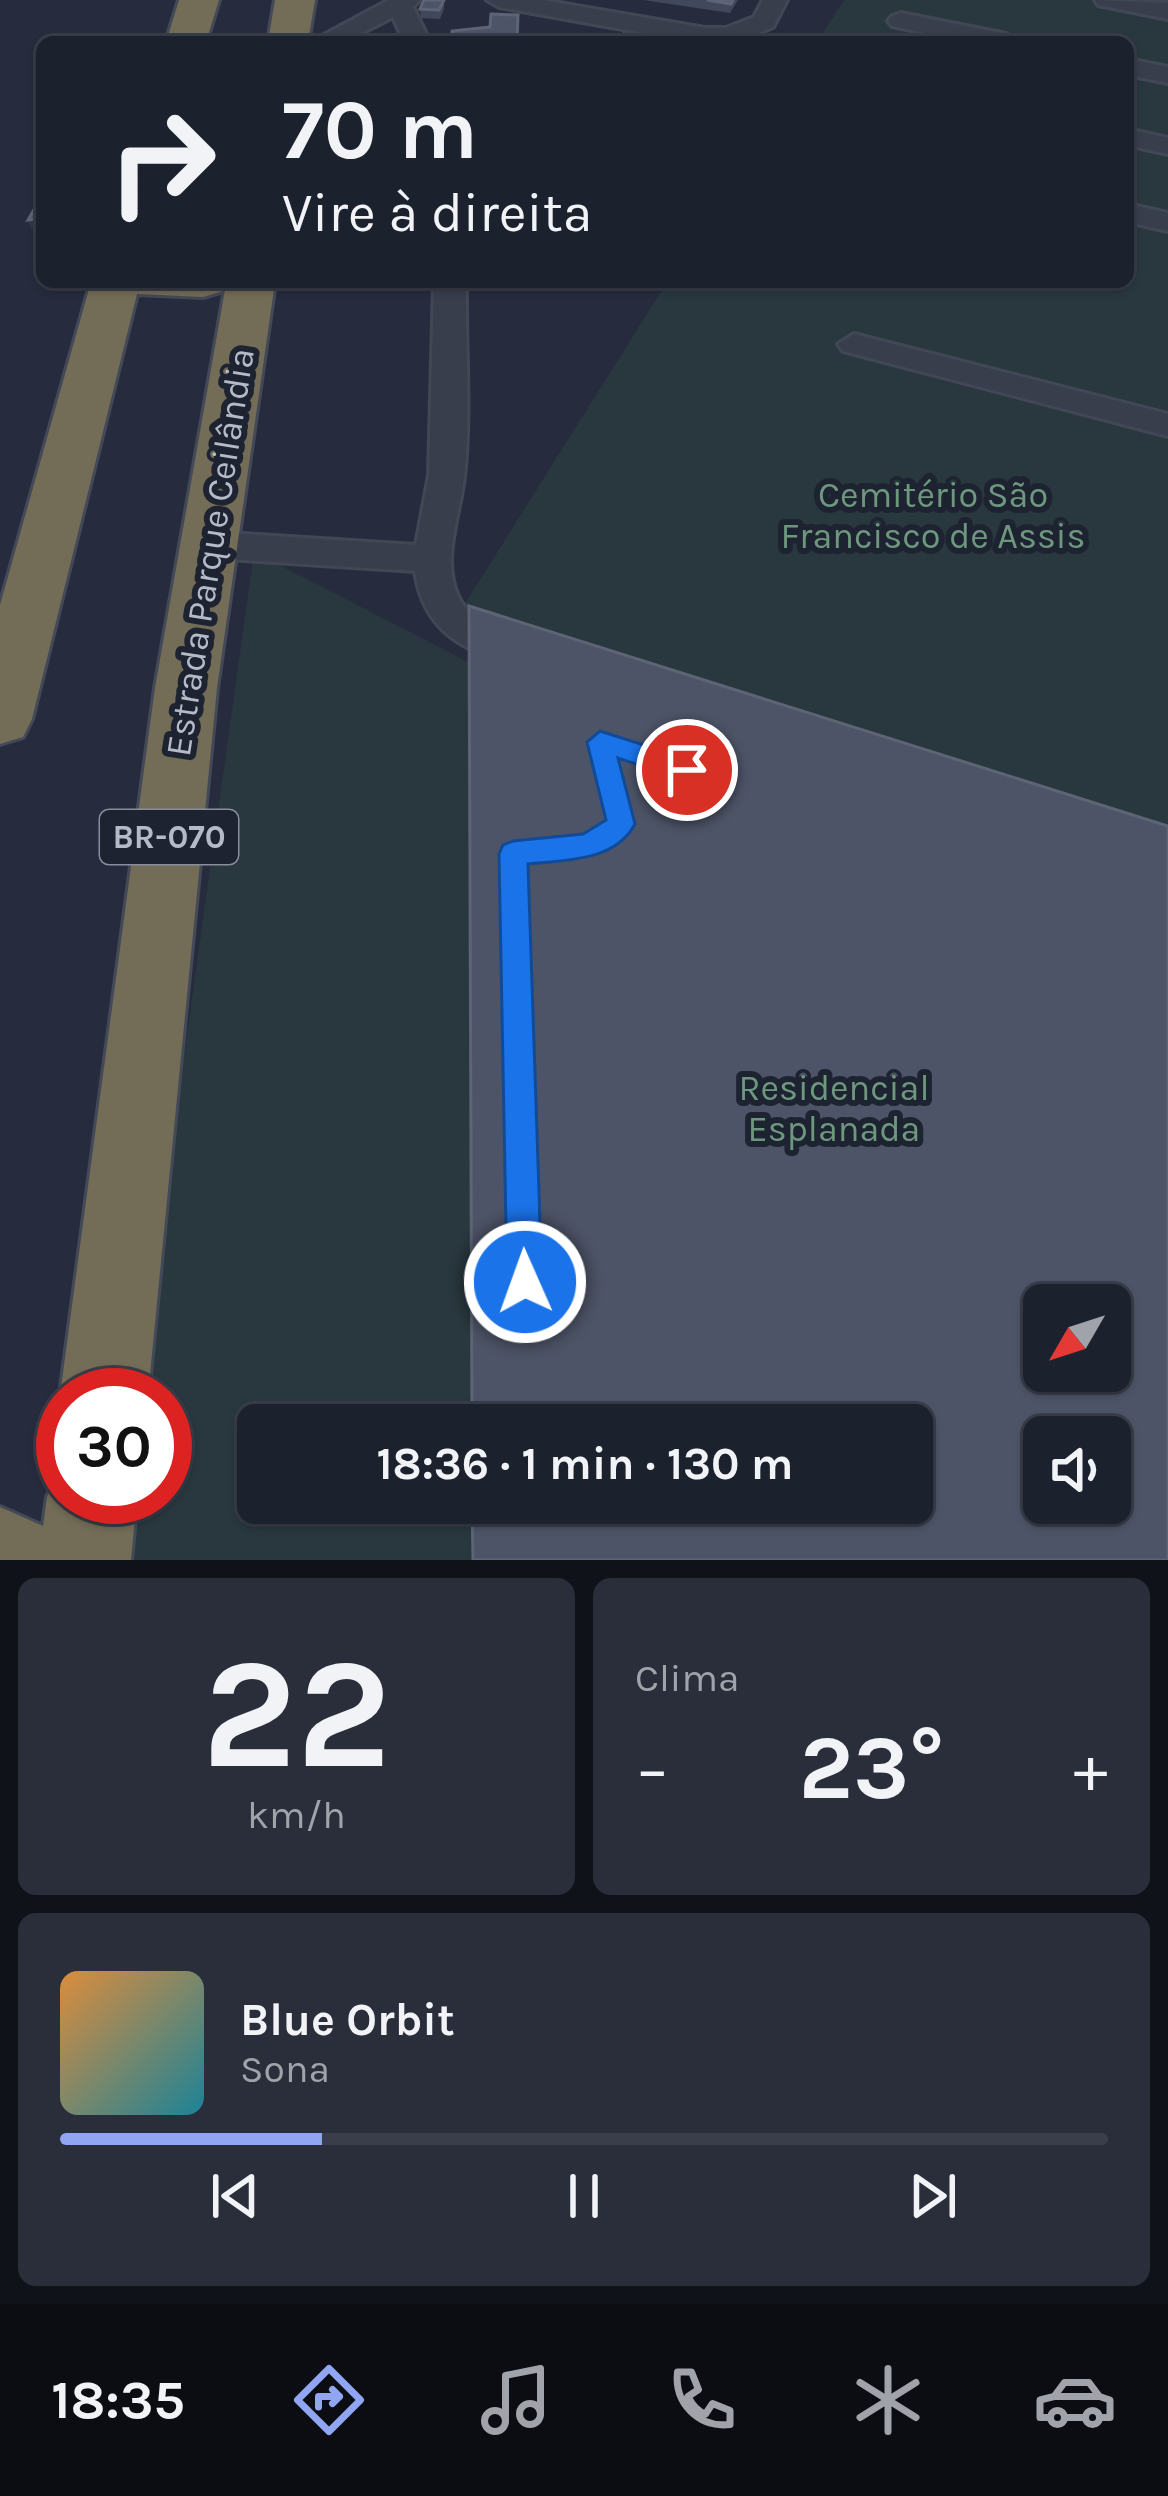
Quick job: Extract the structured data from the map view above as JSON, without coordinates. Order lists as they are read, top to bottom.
{
  "streets": {
    "highway": ["Estrada Parque Ceilândia", "BR-070"]
  },
  "parks": ["Cemitério São Francisco de Assis", "Residencial Esplanada"],
  "north": "bottom left",
  "page": {
    "turn": ["70 m", "Vire à direita"],
    "limit": "30",
    "trip": "18:36 · 1 min · 130 m",
    "tile": [
      ["22", "km/h"],
      "Clima"
    ],
    "heat": ["−", "23°", "+"],
    "song": ["Blue Orbit", "Sona"],
    "tabs": "18:35"
  }
}
